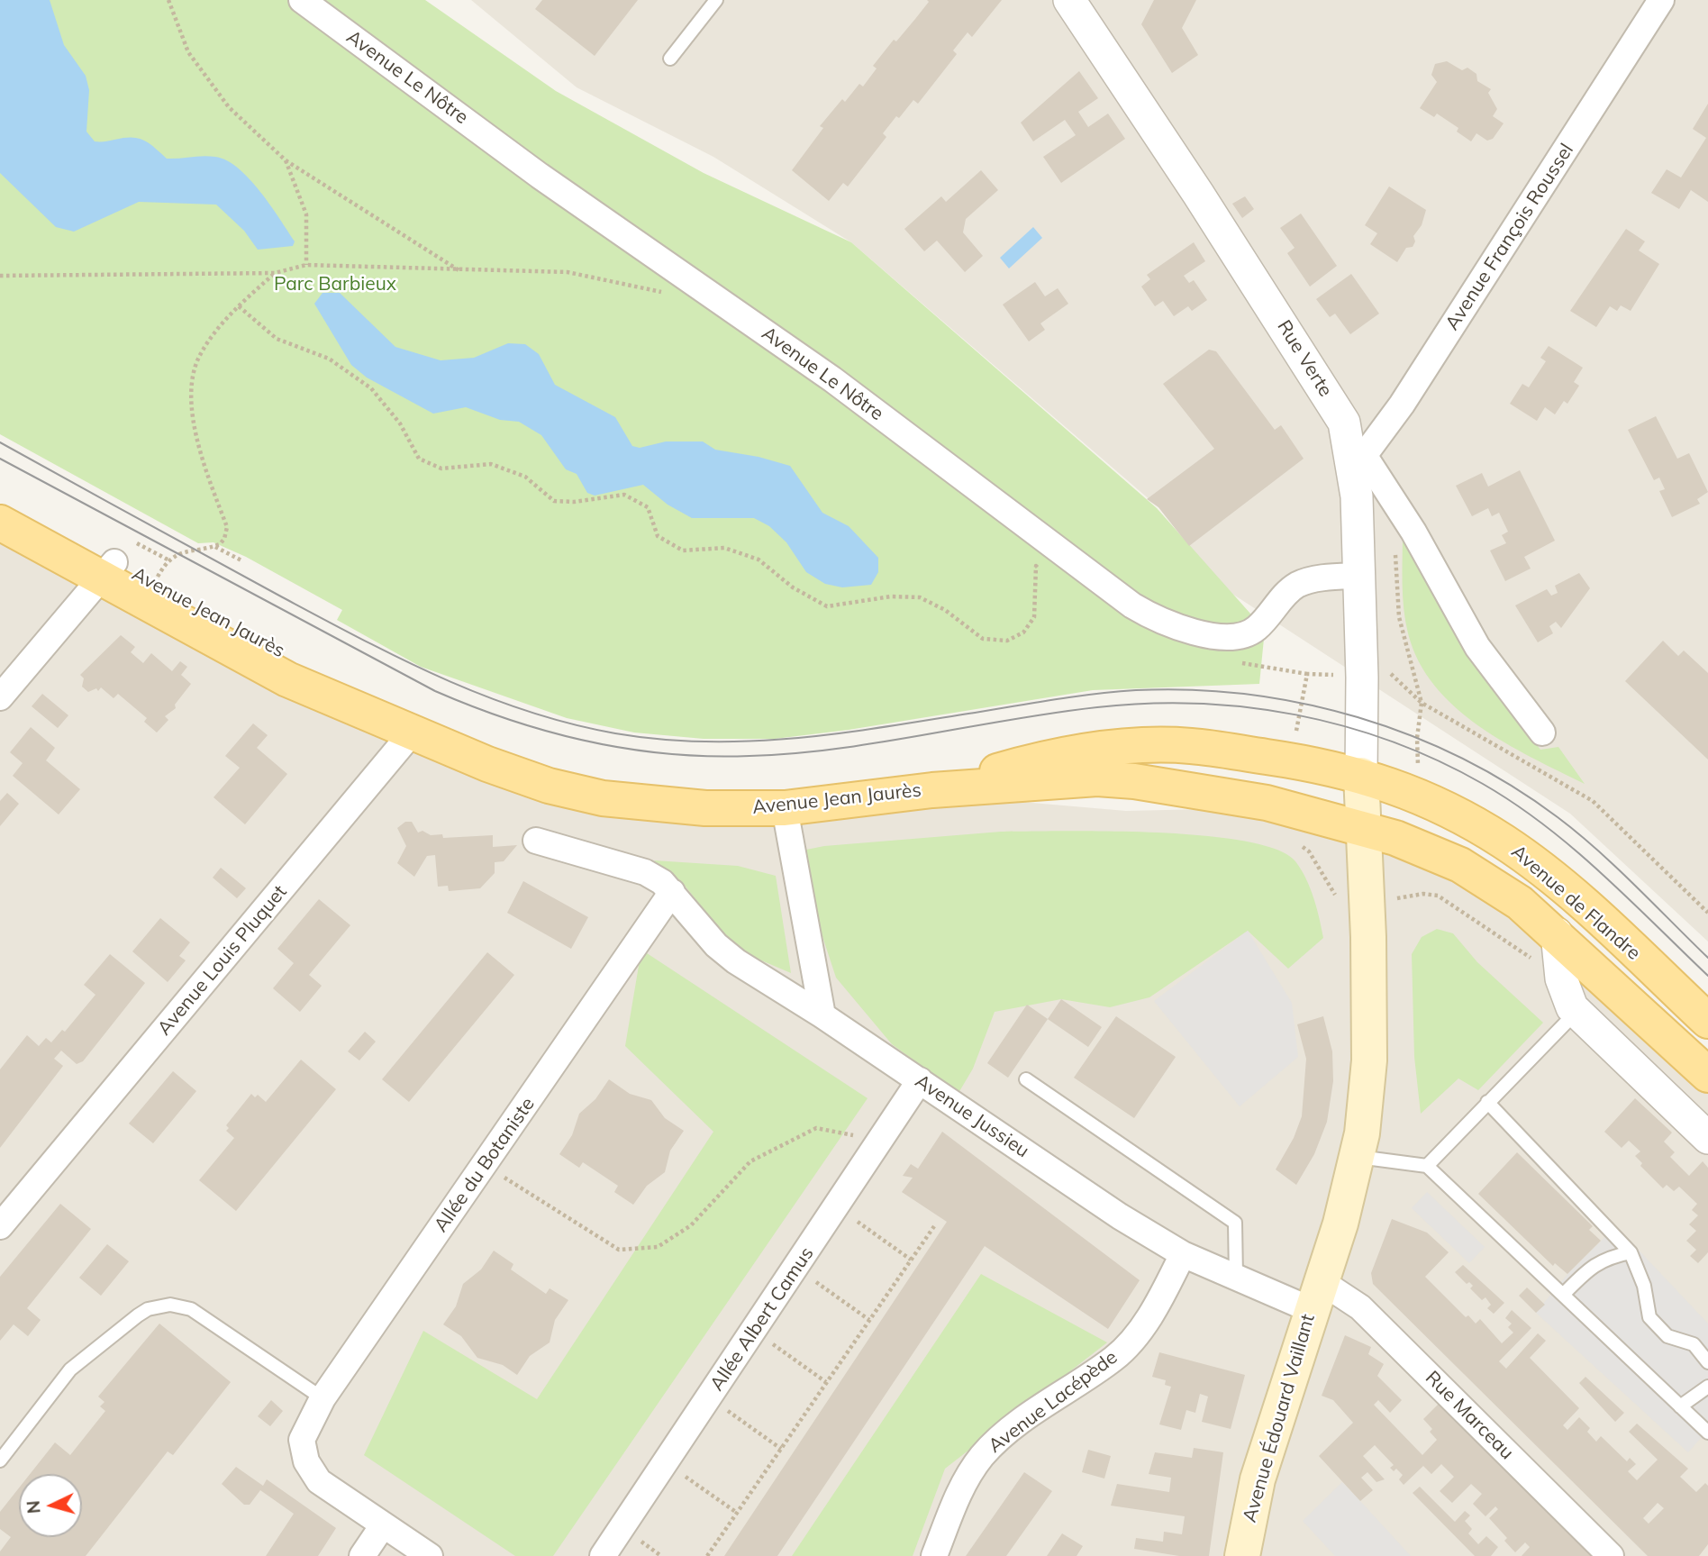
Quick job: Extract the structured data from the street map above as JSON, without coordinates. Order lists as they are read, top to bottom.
{
  "streets": {
    "main road": ["Avenue Jean Jaurès", "Avenue de Flandre", "Avenue Édouard Vaillant"],
    "street": [
      "Avenue Le Nôtre",
      "Avenue François Roussel",
      "Rue Verte",
      "Avenue Louis Pluquet",
      "Avenue Jussieu",
      "Allée du Botaniste",
      "Allée Albert Camus",
      "Avenue Lacépède",
      "Rue Marceau"
    ]
  },
  "crossings": [
    ["Avenue Le Nôtre", "Rue Verte"],
    ["Avenue François Roussel", "Rue Verte"],
    ["Rue Verte", "Avenue Jean Jaurès"],
    ["Rue Verte", "Avenue de Flandre"],
    ["Rue Verte", "Avenue Édouard Vaillant"],
    ["Avenue Jean Jaurès", "Avenue de Flandre"],
    ["Avenue Jean Jaurès", "Avenue Louis Pluquet"],
    ["Avenue Jean Jaurès", "Avenue Édouard Vaillant"],
    ["Avenue de Flandre", "Avenue Édouard Vaillant"],
    ["Avenue Jussieu", "Allée du Botaniste"],
    ["Avenue Jussieu", "Allée Albert Camus"],
    ["Avenue Jussieu", "Avenue Lacépède"],
    ["Avenue Jussieu", "Rue Marceau"],
    ["Avenue Jussieu", "Avenue Édouard Vaillant"],
    ["Rue Marceau", "Avenue Édouard Vaillant"]
  ],
  "parks": ["Parc Barbieux"],
  "north": "left"
}
